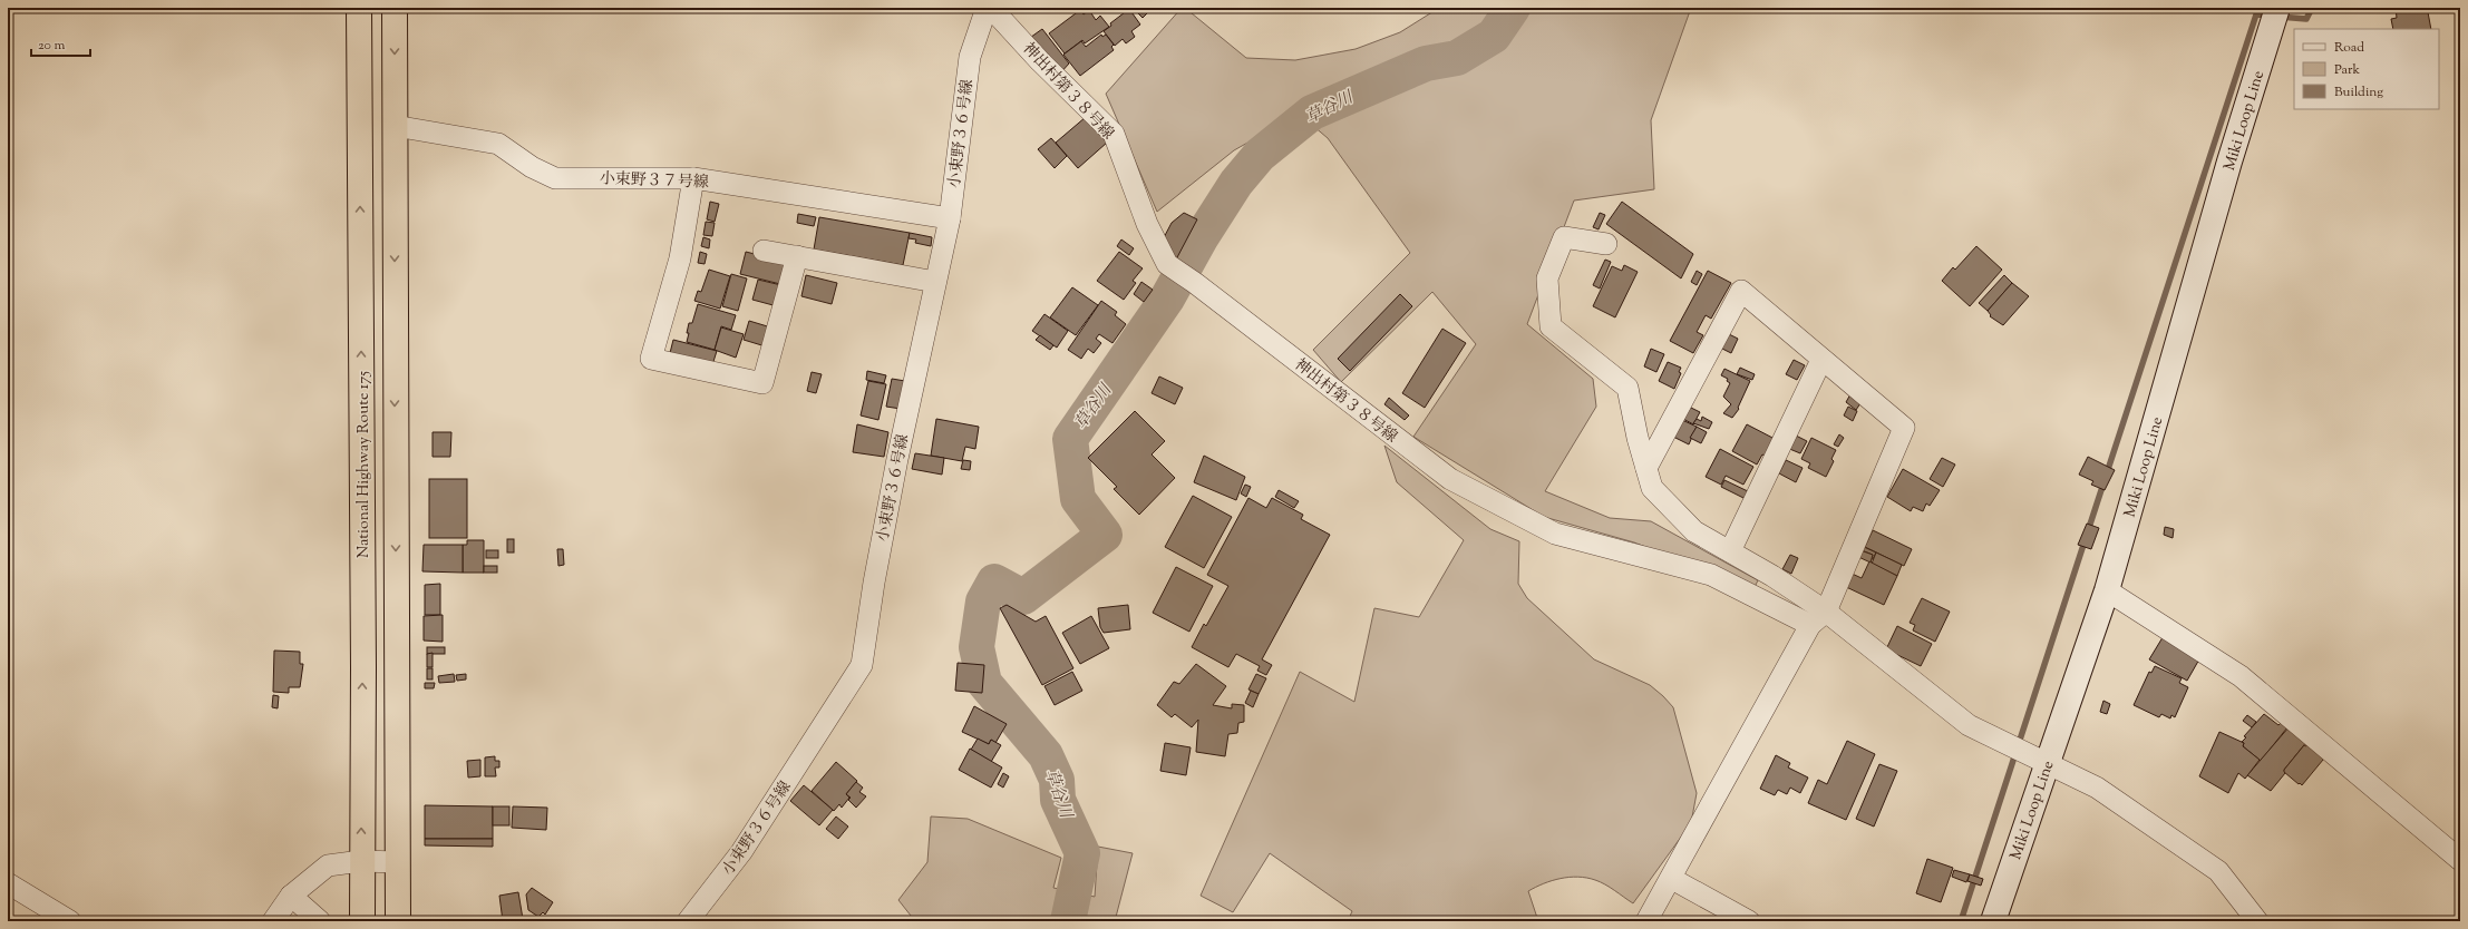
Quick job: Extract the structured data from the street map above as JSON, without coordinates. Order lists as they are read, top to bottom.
{
  "streets": {
    "highway": ["National Highway Route 175"],
    "main road": ["Miki Loop Line"],
    "street": ["神出村第３８号線", "小束野３６号線", "小束野３７号線"]
  },
  "crossings": [
    ["小束野３６号線", "小束野３７号線"]
  ],
  "water": ["草谷川"],
  "legend": ["Road", "Park", "Building"],
  "scale_bar": "20 m"
}
